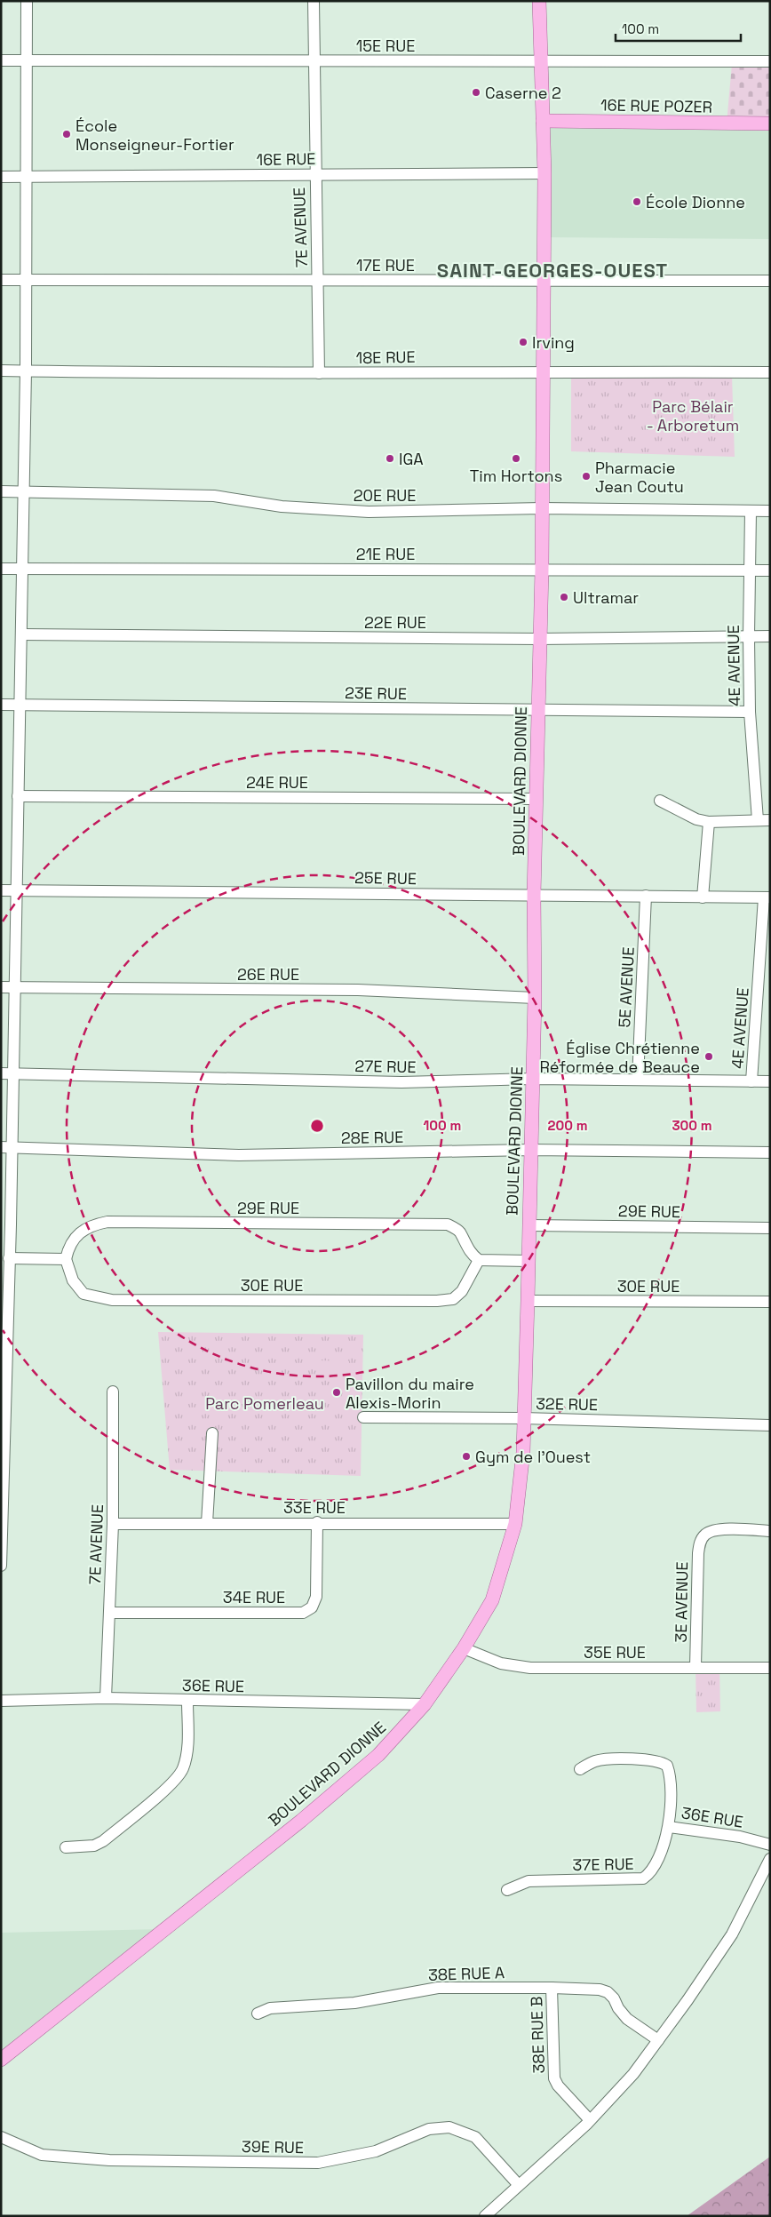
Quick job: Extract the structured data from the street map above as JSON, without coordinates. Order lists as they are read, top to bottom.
{
  "streets": {
    "main road": ["16E RUE POZER", "BOULEVARD DIONNE"],
    "street": [
      "15E RUE",
      "16E RUE",
      "7E AVENUE",
      "17E RUE",
      "18E RUE",
      "20E RUE",
      "21E RUE",
      "22E RUE",
      "4E AVENUE",
      "23E RUE",
      "24E RUE",
      "25E RUE",
      "26E RUE",
      "5E AVENUE",
      "27E RUE",
      "28E RUE",
      "29E RUE",
      "30E RUE",
      "32E RUE",
      "33E RUE",
      "34E RUE",
      "3E AVENUE",
      "35E RUE",
      "36E RUE",
      "37E RUE",
      "38E RUE A",
      "38E RUE B",
      "39E RUE"
    ]
  },
  "crossings": [
    ["15E RUE", "7E AVENUE"],
    ["15E RUE", "BOULEVARD DIONNE"],
    ["16E RUE POZER", "BOULEVARD DIONNE"],
    ["16E RUE", "7E AVENUE"],
    ["16E RUE", "BOULEVARD DIONNE"],
    ["7E AVENUE", "17E RUE"],
    ["7E AVENUE", "18E RUE"],
    ["7E AVENUE", "33E RUE"],
    ["7E AVENUE", "34E RUE"],
    ["7E AVENUE", "36E RUE"],
    ["17E RUE", "BOULEVARD DIONNE"],
    ["18E RUE", "BOULEVARD DIONNE"],
    ["20E RUE", "4E AVENUE"],
    ["20E RUE", "BOULEVARD DIONNE"],
    ["21E RUE", "4E AVENUE"],
    ["21E RUE", "BOULEVARD DIONNE"],
    ["22E RUE", "4E AVENUE"],
    ["22E RUE", "BOULEVARD DIONNE"],
    ["4E AVENUE", "23E RUE"],
    ["4E AVENUE", "25E RUE"],
    ["4E AVENUE", "27E RUE"],
    ["23E RUE", "BOULEVARD DIONNE"],
    ["BOULEVARD DIONNE", "24E RUE"],
    ["BOULEVARD DIONNE", "25E RUE"],
    ["BOULEVARD DIONNE", "26E RUE"],
    ["BOULEVARD DIONNE", "27E RUE"],
    ["BOULEVARD DIONNE", "28E RUE"],
    ["BOULEVARD DIONNE", "29E RUE"],
    ["BOULEVARD DIONNE", "30E RUE"],
    ["BOULEVARD DIONNE", "32E RUE"],
    ["BOULEVARD DIONNE", "33E RUE"],
    ["BOULEVARD DIONNE", "35E RUE"],
    ["BOULEVARD DIONNE", "36E RUE"],
    ["25E RUE", "5E AVENUE"],
    ["5E AVENUE", "27E RUE"],
    ["29E RUE", "30E RUE"],
    ["33E RUE", "34E RUE"],
    ["3E AVENUE", "35E RUE"],
    ["36E RUE", "37E RUE"],
    ["38E RUE A", "38E RUE B"]
  ],
  "districts": ["SAINT-GEORGES-OUEST"],
  "parks": ["Parc Bélair - Arboretum", "Parc Pomerleau"],
  "places": [
    "Caserne 2",
    "École Monseigneur-Fortier",
    "École Dionne",
    "Irving",
    "IGA",
    "Tim Hortons",
    "Pharmacie Jean Coutu",
    "Ultramar",
    "Église Chrétienne Réformée de Beauce",
    "Pavillon du maire Alexis-Morin",
    "Gym de l'Ouest"
  ],
  "scale_bar": "100 m",
  "rings": ["100 m", "200 m", "300 m"]
}
